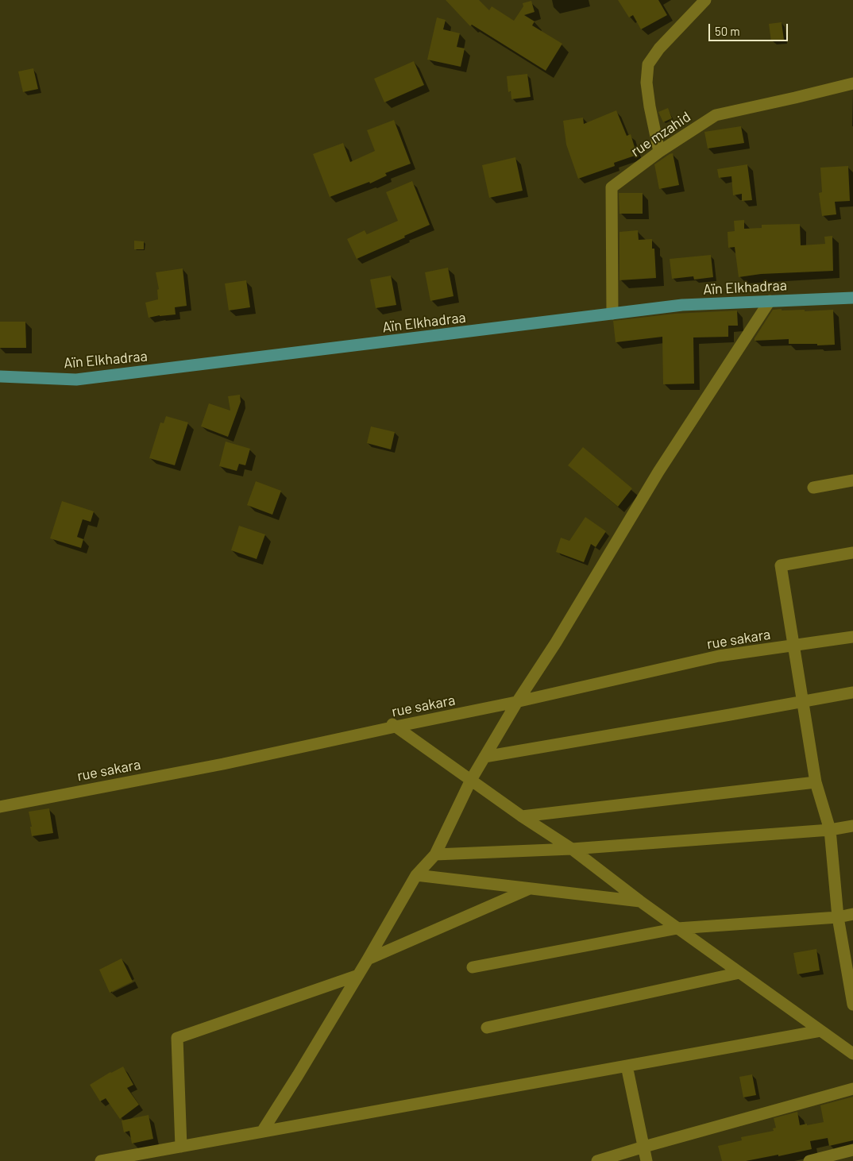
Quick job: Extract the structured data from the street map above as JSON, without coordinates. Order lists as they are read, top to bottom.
{
  "streets": {
    "main road": ["Aïn Elkhadraa"],
    "street": ["rue mzahid", "rue sakara"]
  },
  "crossings": [
    ["rue mzahid", "Aïn Elkhadraa"]
  ],
  "scale_bar": "50 m"
}
